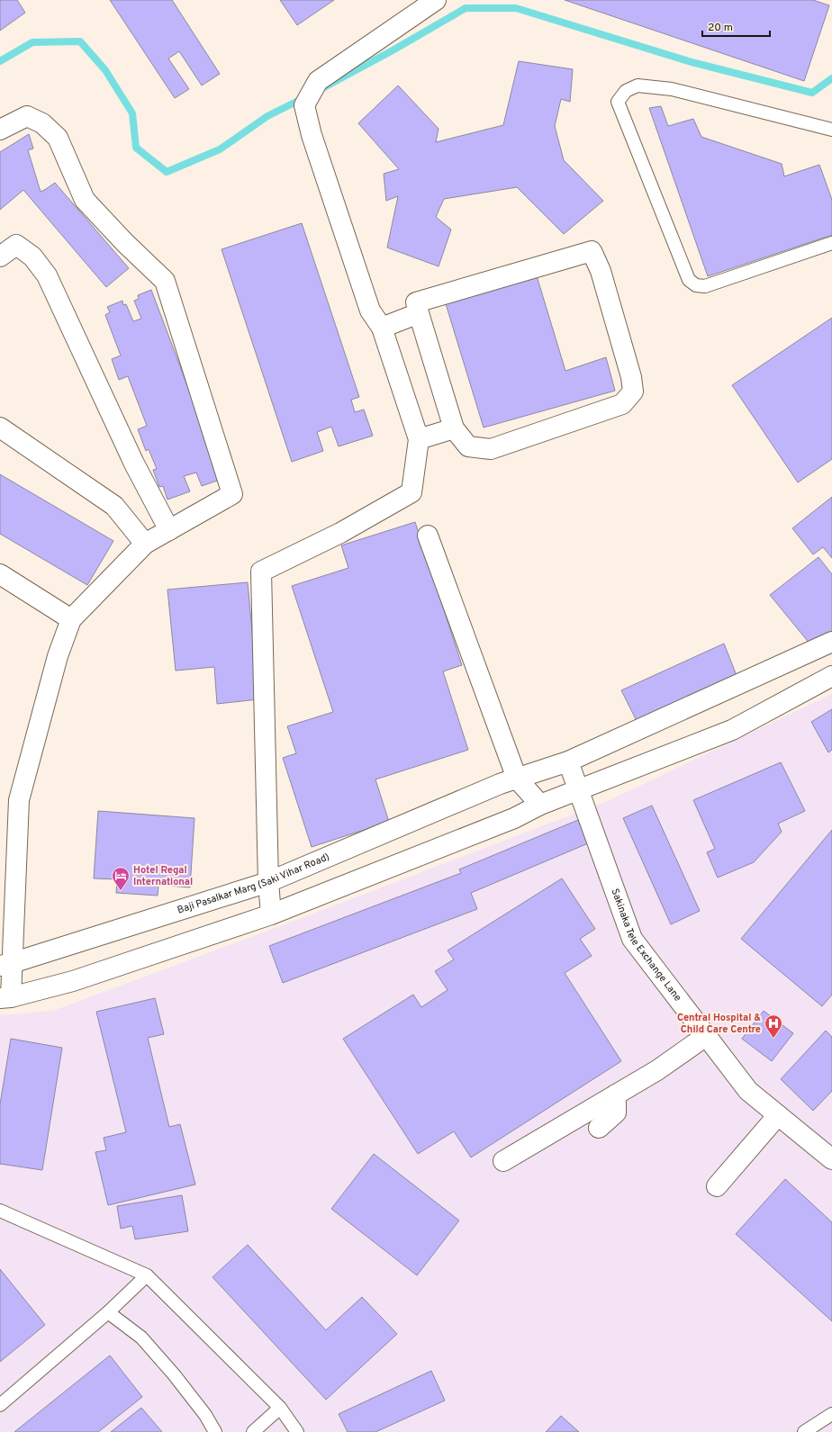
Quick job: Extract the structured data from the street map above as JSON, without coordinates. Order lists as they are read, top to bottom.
{
  "streets": {
    "street": ["Baji Pasalkar Marg (Saki Vihar Road)", "Sakinaka Tele Exchange Lane"]
  },
  "crossings": [
    ["Baji Pasalkar Marg (Saki Vihar Road)", "Sakinaka Tele Exchange Lane"]
  ],
  "places": {
    "hotel": ["Hotel Regal International"],
    "hospital": ["Central Hospital & Child Care Centre"]
  },
  "scale_bar": "20 m"
}
